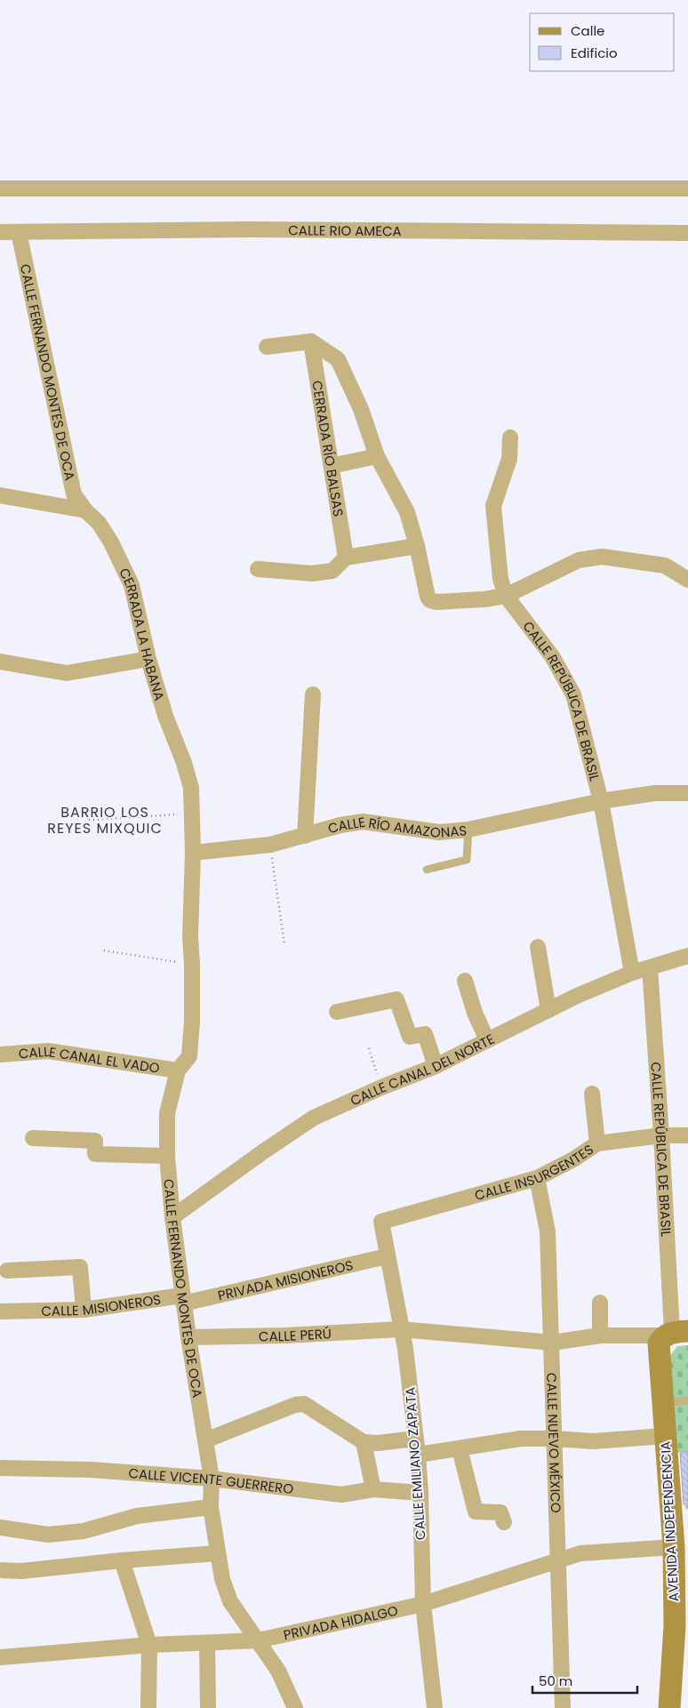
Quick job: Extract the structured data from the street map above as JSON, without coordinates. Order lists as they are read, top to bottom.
{
  "streets": {
    "main road": ["AVENIDA INDEPENDENCIA"],
    "street": [
      "CALLE RIO AMECA",
      "CALLE FERNANDO MONTES DE OCA",
      "CERRADA RÍO BALSAS",
      "CERRADA LA HABANA",
      "CALLE REPÚBLICA DE BRASIL",
      "CALLE RÍO AMAZONAS",
      "CALLE CANAL EL VADO",
      "CALLE CANAL DEL NORTE",
      "CALLE INSURGENTES",
      "PRIVADA MISIONEROS",
      "CALLE MISIONEROS",
      "CALLE PERÚ",
      "CALLE NUEVO MÉXICO",
      "CALLE EMILIANO ZAPATA",
      "CALLE VICENTE GUERRERO",
      "PRIVADA HIDALGO"
    ]
  },
  "crossings": [
    ["CALLE RIO AMECA", "CALLE FERNANDO MONTES DE OCA"],
    ["CALLE FERNANDO MONTES DE OCA", "CERRADA LA HABANA"],
    ["CALLE FERNANDO MONTES DE OCA", "CALLE RÍO AMAZONAS"],
    ["CALLE FERNANDO MONTES DE OCA", "CALLE CANAL EL VADO"],
    ["CALLE FERNANDO MONTES DE OCA", "CALLE CANAL DEL NORTE"],
    ["CALLE FERNANDO MONTES DE OCA", "PRIVADA MISIONEROS"],
    ["CALLE FERNANDO MONTES DE OCA", "CALLE MISIONEROS"],
    ["CALLE FERNANDO MONTES DE OCA", "CALLE PERÚ"],
    ["CALLE FERNANDO MONTES DE OCA", "CALLE VICENTE GUERRERO"],
    ["CALLE FERNANDO MONTES DE OCA", "PRIVADA HIDALGO"],
    ["CERRADA LA HABANA", "CALLE RÍO AMAZONAS"],
    ["CALLE REPÚBLICA DE BRASIL", "CALLE RÍO AMAZONAS"],
    ["CALLE REPÚBLICA DE BRASIL", "CALLE CANAL DEL NORTE"],
    ["CALLE REPÚBLICA DE BRASIL", "CALLE INSURGENTES"],
    ["CALLE REPÚBLICA DE BRASIL", "CALLE PERÚ"],
    ["CALLE REPÚBLICA DE BRASIL", "AVENIDA INDEPENDENCIA"],
    ["CALLE INSURGENTES", "CALLE NUEVO MÉXICO"],
    ["CALLE INSURGENTES", "CALLE EMILIANO ZAPATA"],
    ["PRIVADA MISIONEROS", "CALLE MISIONEROS"],
    ["PRIVADA MISIONEROS", "CALLE EMILIANO ZAPATA"],
    ["CALLE PERÚ", "CALLE NUEVO MÉXICO"],
    ["CALLE PERÚ", "CALLE EMILIANO ZAPATA"],
    ["CALLE PERÚ", "AVENIDA INDEPENDENCIA"],
    ["CALLE NUEVO MÉXICO", "PRIVADA HIDALGO"],
    ["CALLE EMILIANO ZAPATA", "CALLE VICENTE GUERRERO"],
    ["CALLE EMILIANO ZAPATA", "PRIVADA HIDALGO"],
    ["AVENIDA INDEPENDENCIA", "PRIVADA HIDALGO"]
  ],
  "districts": ["BARRIO LOS REYES MIXQUIC"],
  "legend": ["Calle", "Edificio"],
  "scale_bar": "50 m"
}
